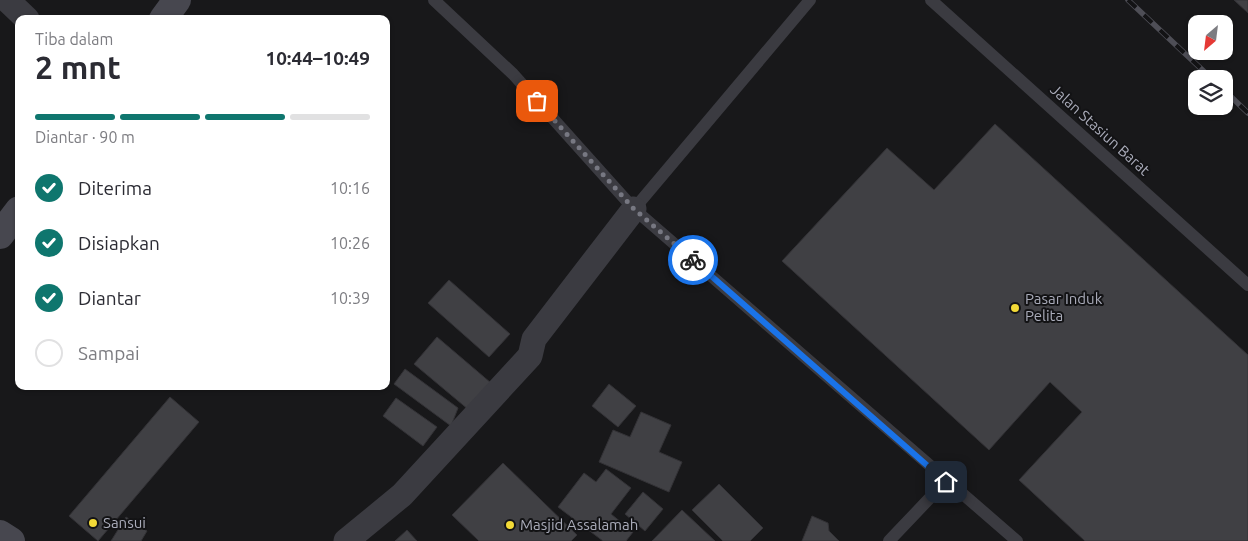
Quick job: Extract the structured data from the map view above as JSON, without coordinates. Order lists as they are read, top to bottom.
{
  "streets": {
    "lane": ["Jalan Stasiun Barat"]
  },
  "places": ["Pasar Induk Pelita", "Sansui", "Masjid Assalamah"],
  "north": "bottom left",
  "page": {
    "heading": ["2 mnt", "Tiba dalam", "10:44–10:49"],
    "bar": "Diantar · 90 m",
    "list": [
      ["Diterima", "10:16"],
      ["Disiapkan", "10:26"],
      ["Diantar", "10:39"],
      "Sampai"
    ]
  }
}
